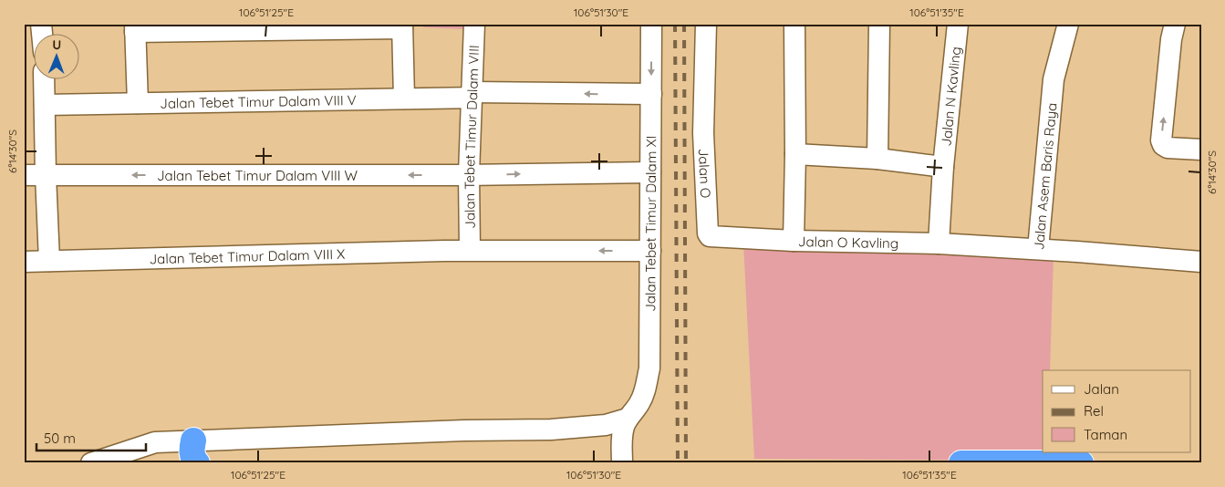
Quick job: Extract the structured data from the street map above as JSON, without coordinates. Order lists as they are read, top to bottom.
{
  "streets": {
    "street": [
      "Jalan N Kavling",
      "Jalan Tebet Timur Dalam VIII V",
      "Jalan Tebet Timur Dalam VIII",
      "Jalan O",
      "Jalan Asem Baris Raya",
      "Jalan Tebet Timur Dalam VIII W",
      "Jalan Tebet Timur Dalam XI",
      "Jalan O Kavling",
      "Jalan Tebet Timur Dalam VIII X"
    ]
  },
  "crossings": [
    ["Jalan N Kavling", "Jalan O Kavling"],
    ["Jalan Tebet Timur Dalam VIII V", "Jalan Tebet Timur Dalam VIII"],
    ["Jalan Tebet Timur Dalam VIII V", "Jalan Tebet Timur Dalam XI"],
    ["Jalan Tebet Timur Dalam VIII", "Jalan Tebet Timur Dalam VIII W"],
    ["Jalan Tebet Timur Dalam VIII", "Jalan Tebet Timur Dalam VIII X"],
    ["Jalan O", "Jalan O Kavling"],
    ["Jalan Asem Baris Raya", "Jalan O Kavling"],
    ["Jalan Tebet Timur Dalam VIII W", "Jalan Tebet Timur Dalam XI"],
    ["Jalan Tebet Timur Dalam XI", "Jalan Tebet Timur Dalam VIII X"]
  ],
  "legend": ["Jalan", "Rel", "Taman"],
  "scale_bar": "50 m",
  "north": "top",
  "coordinates": [
    "106°51'25\"E",
    "106°51'30\"E",
    "106°51'35\"E",
    "6°14'30\"S"
  ]
}
